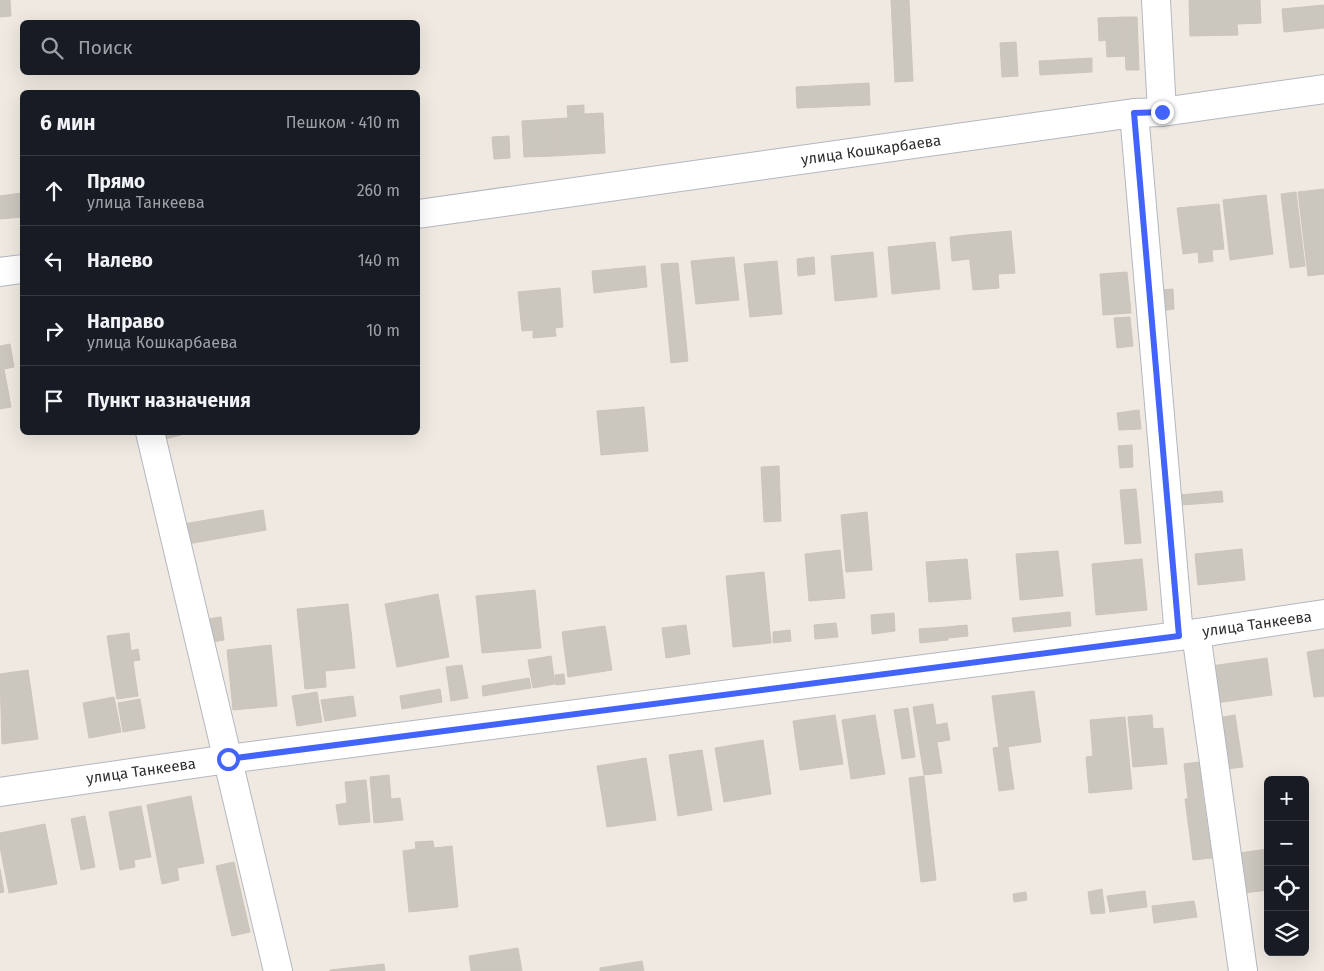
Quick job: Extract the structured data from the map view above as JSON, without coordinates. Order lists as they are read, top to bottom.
{
  "streets": {
    "street": ["улица Кошкарбаева", "улица Танкеева"]
  },
  "page": {
    "search": "Поиск",
    "heading": ["6 мин", "Пешком · 410 m"],
    "list": [
      ["Прямо", "улица Танкеева", "260 m"],
      ["Налево", "140 m"],
      ["Направо", "улица Кошкарбаева", "10 m"],
      "Пункт назначения"
    ],
    "map_buttons": ["+", "−"]
  }
}
